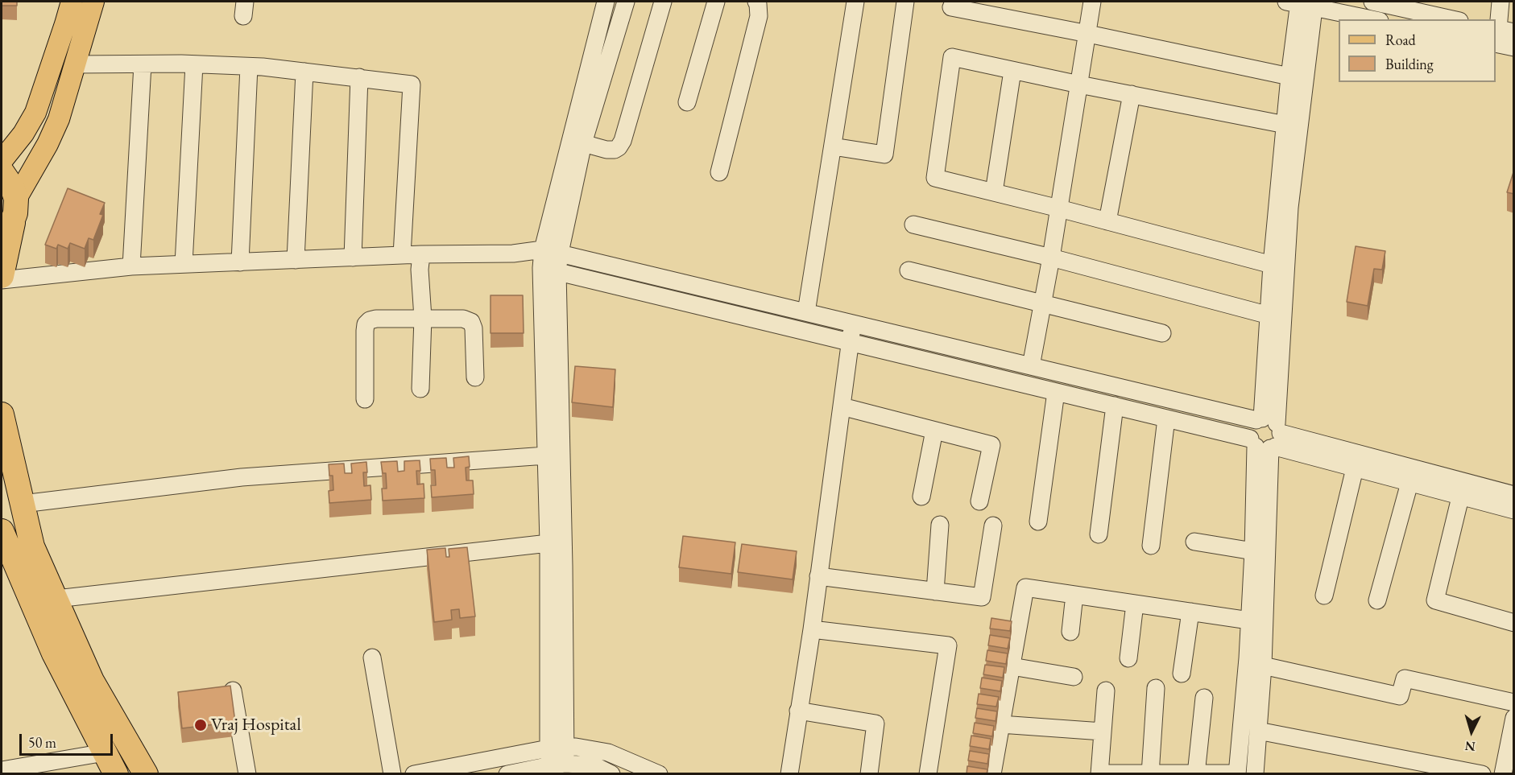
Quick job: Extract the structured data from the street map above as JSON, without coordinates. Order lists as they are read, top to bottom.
{
  "places": ["Vraj Hospital"],
  "legend": ["Road", "Building"],
  "scale_bar": "50 m",
  "north": "bottom"
}
